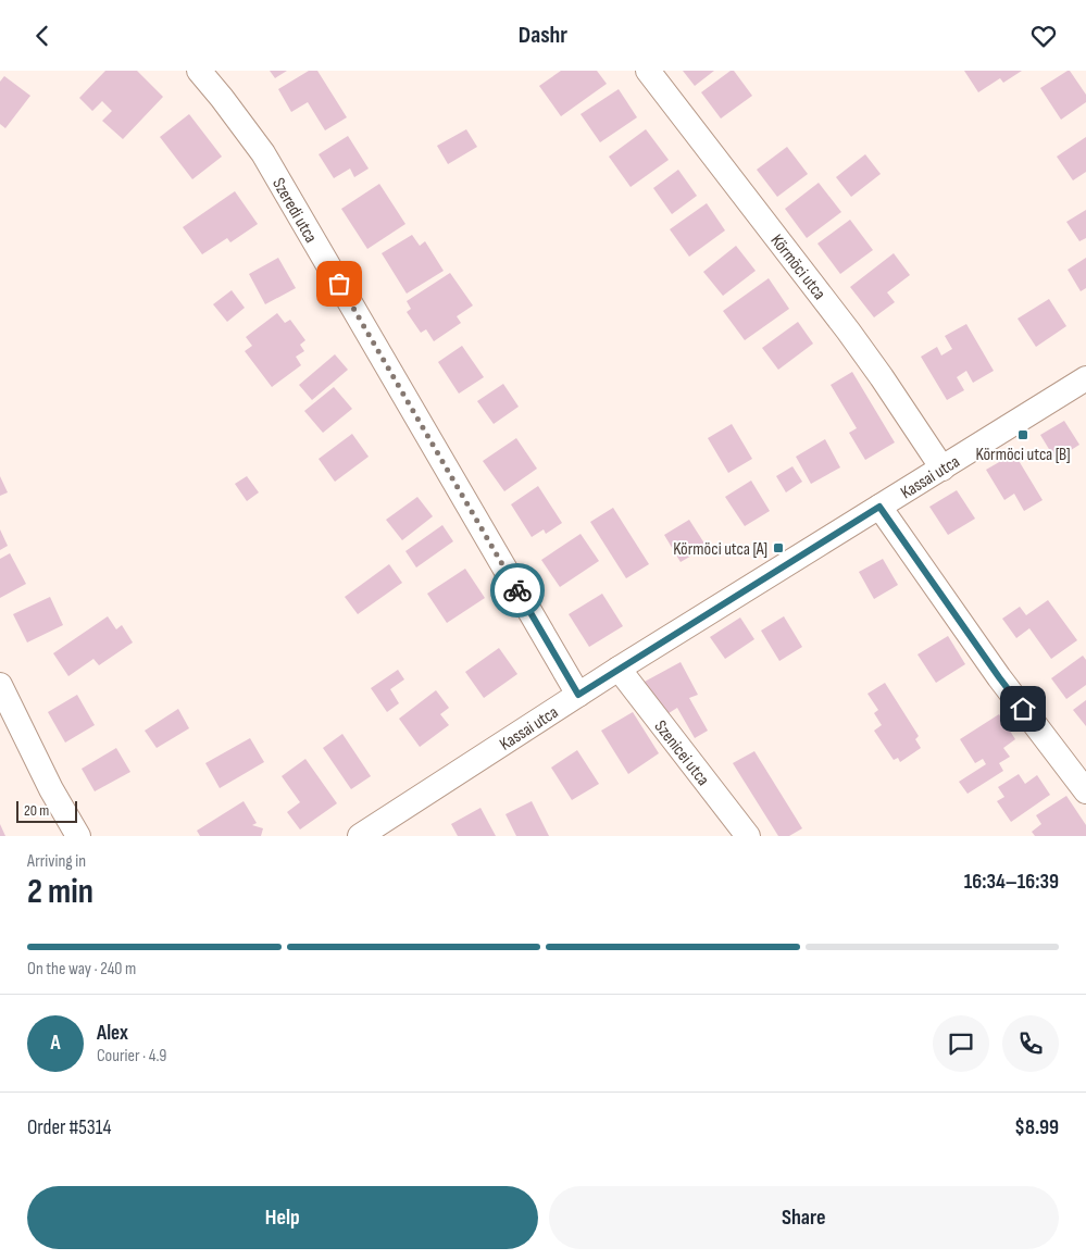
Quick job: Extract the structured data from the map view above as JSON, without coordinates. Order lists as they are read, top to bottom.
{
  "streets": {
    "street": [
      "Szeredi utca",
      "Körmöci utca",
      "Kassai utca",
      "Szenicei utca"
    ]
  },
  "crossings": [
    ["Szeredi utca", "Kassai utca"],
    ["Körmöci utca", "Kassai utca"],
    ["Kassai utca", "Szenicei utca"]
  ],
  "places": {
    "transit": ["Körmöci utca [B]", "Körmöci utca [A]"]
  },
  "scale_bar": "20 m",
  "page": {
    "header": "Dashr",
    "scale": "20 m",
    "heading": ["2 min", "Arriving in", "16:34–16:39"],
    "panel": [
      "Alex",
      "Courier · 4.9",
      "Order #5314",
      "$8.99"
    ],
    "bar": "On the way · 240 m",
    "round": "A",
    "buttons": ["Help", "Share"]
  }
}
